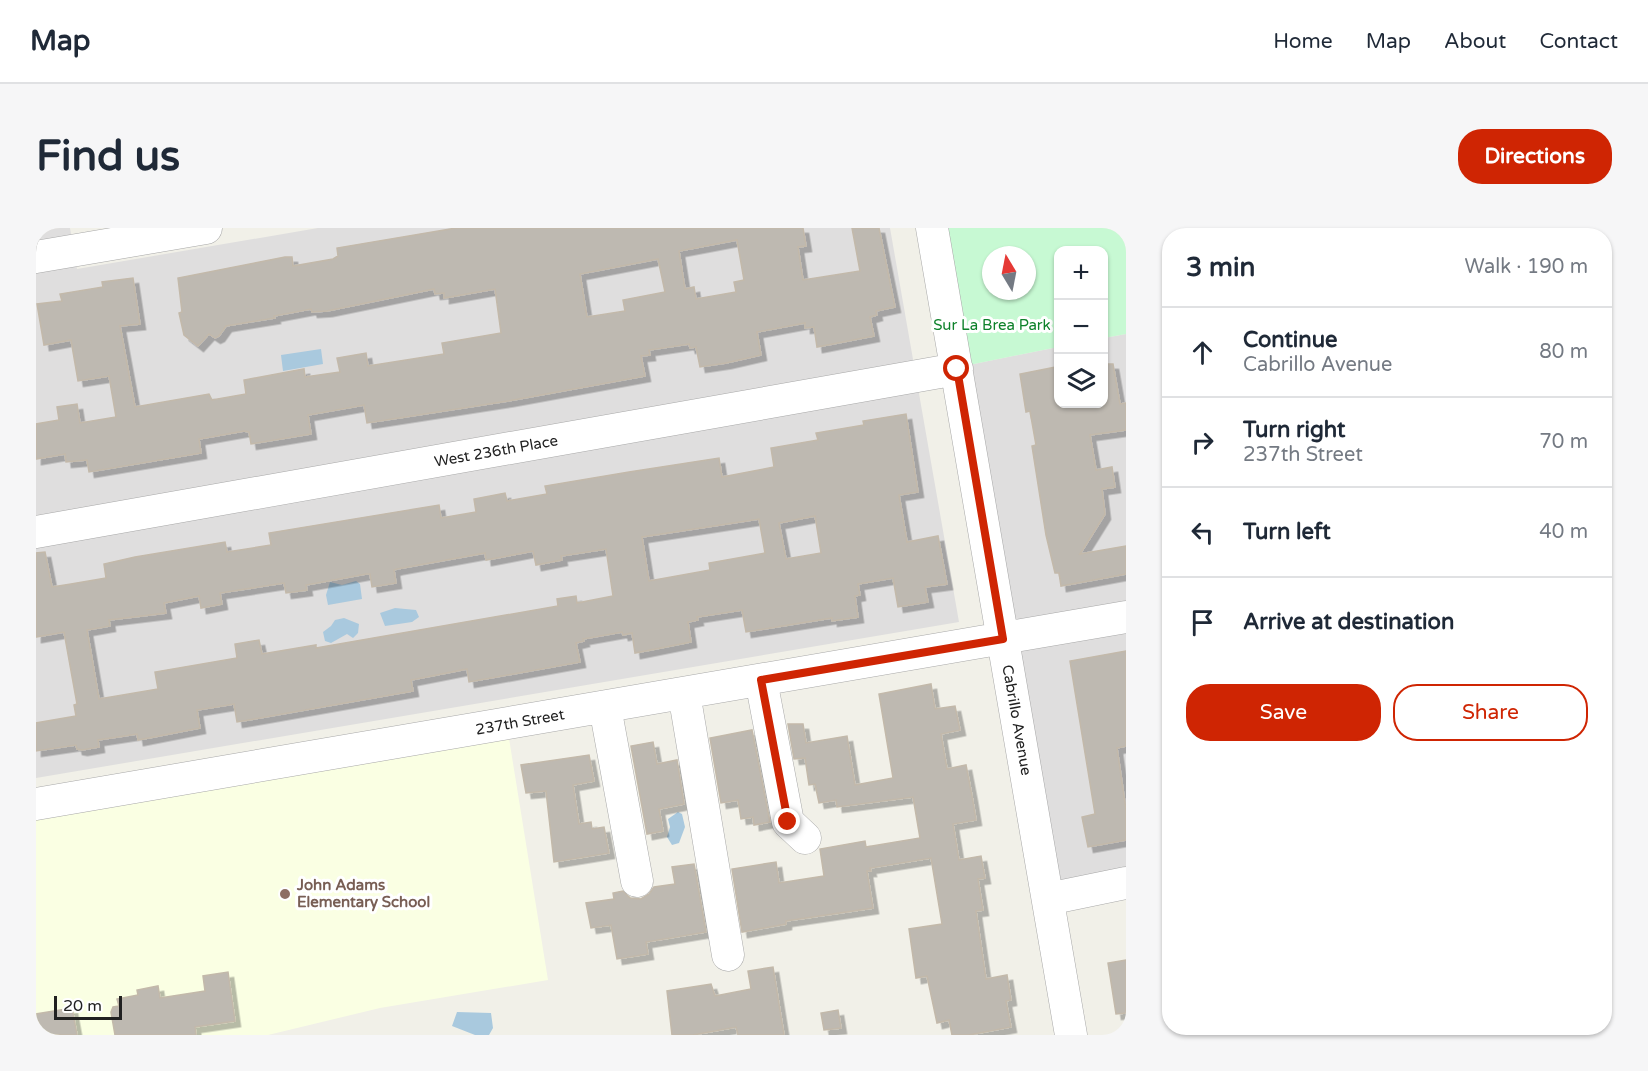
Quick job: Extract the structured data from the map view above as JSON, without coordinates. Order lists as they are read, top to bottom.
{
  "streets": {
    "street": ["West 236th Place", "Cabrillo Avenue", "237th Street"]
  },
  "crossings": [
    ["West 236th Place", "Cabrillo Avenue"],
    ["Cabrillo Avenue", "237th Street"]
  ],
  "parks": ["Sur La Brea Park"],
  "places": ["John Adams Elementary School"],
  "scale_bar": "20 m",
  "north": "top",
  "page": {
    "header": "Map",
    "nav": [
      "Home",
      "Map",
      "About",
      "Contact"
    ],
    "buttons": [
      "Directions",
      ["Save", "Share"]
    ],
    "title": "Find us",
    "heading": ["3 min", "Walk · 190 m"],
    "map_buttons": ["+", "−"],
    "list": [
      ["Continue", "Cabrillo Avenue", "80 m"],
      ["Turn right", "237th Street", "70 m"],
      ["Turn left", "40 m"],
      "Arrive at destination"
    ],
    "scale": "20 m"
  }
}
